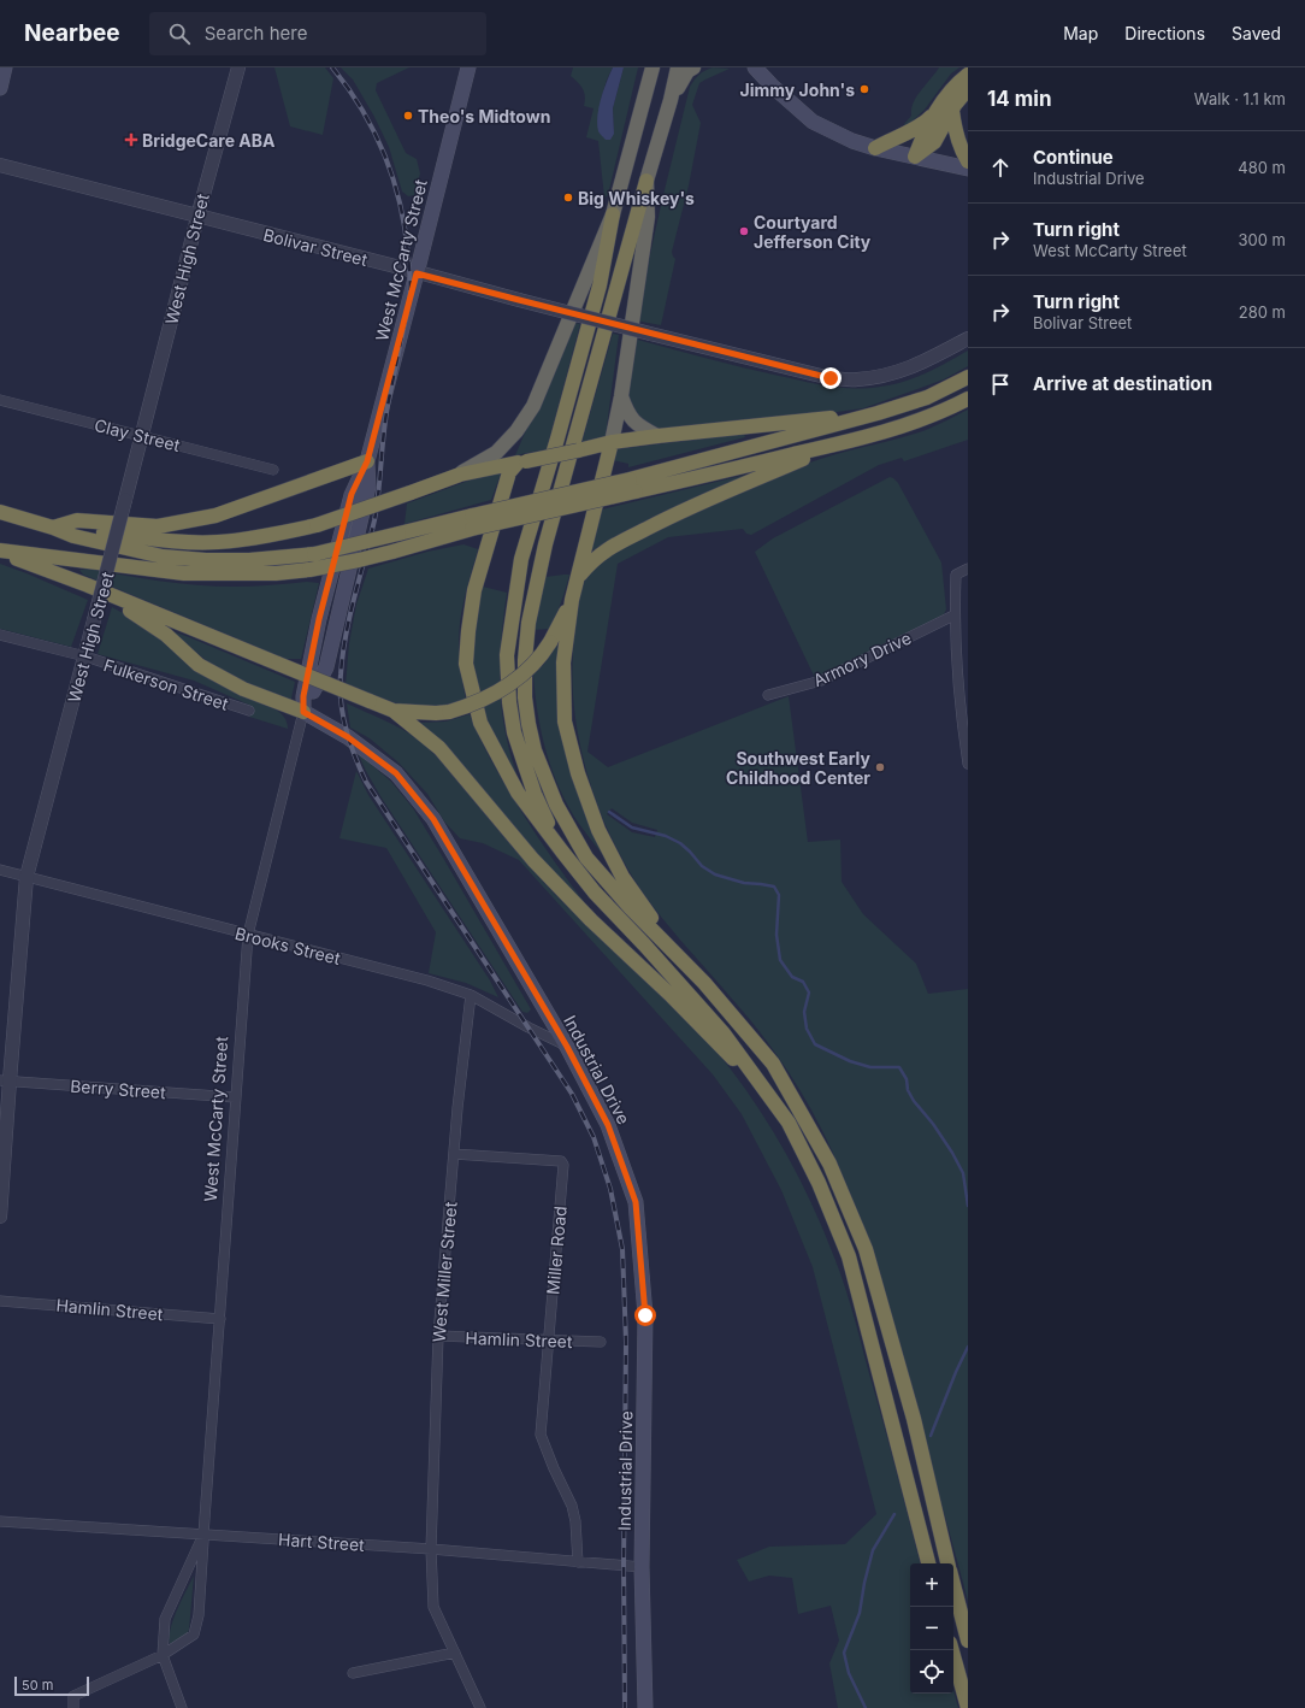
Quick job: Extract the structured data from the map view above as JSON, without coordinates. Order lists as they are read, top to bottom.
{
  "streets": {
    "main road": ["West McCarty Street", "Industrial Drive"],
    "street": [
      "Bolivar Street",
      "West High Street",
      "Clay Street",
      "Armory Drive",
      "Fulkerson Street",
      "Brooks Street",
      "Berry Street",
      "Miller Road",
      "West Miller Street",
      "Hamlin Street",
      "Hart Street"
    ]
  },
  "crossings": [
    ["Bolivar Street", "West High Street"],
    ["Bolivar Street", "West McCarty Street"],
    ["West High Street", "Clay Street"],
    ["West High Street", "Fulkerson Street"],
    ["West High Street", "Brooks Street"],
    ["West High Street", "Berry Street"],
    ["West McCarty Street", "Brooks Street"],
    ["West McCarty Street", "Industrial Drive"],
    ["West McCarty Street", "Berry Street"],
    ["West McCarty Street", "Hamlin Street"],
    ["West McCarty Street", "Hart Street"],
    ["Brooks Street", "Industrial Drive"],
    ["Brooks Street", "West Miller Street"],
    ["Industrial Drive", "Hart Street"],
    ["Miller Road", "West Miller Street"],
    ["Miller Road", "Hamlin Street"],
    ["West Miller Street", "Hamlin Street"],
    ["West Miller Street", "Hart Street"]
  ],
  "places": {
    "other": [
      "Jimmy John's",
      "Theo's Midtown",
      "Big Whiskey's",
      "Courtyard Jefferson City",
      "Southwest Early Childhood Center"
    ],
    "health": ["BridgeCare ABA"]
  },
  "scale_bar": "50 m",
  "page": {
    "header": "Nearbee",
    "search": "Search here",
    "nav": ["Map", "Directions", "Saved"],
    "heading": ["14 min", "Walk · 1.1 km"],
    "list": [
      ["Continue", "Industrial Drive", "480 m"],
      ["Turn right", "West McCarty Street", "300 m"],
      ["Turn right", "Bolivar Street", "280 m"],
      "Arrive at destination"
    ],
    "map_buttons": ["+", "−"],
    "scale": "50 m"
  }
}
